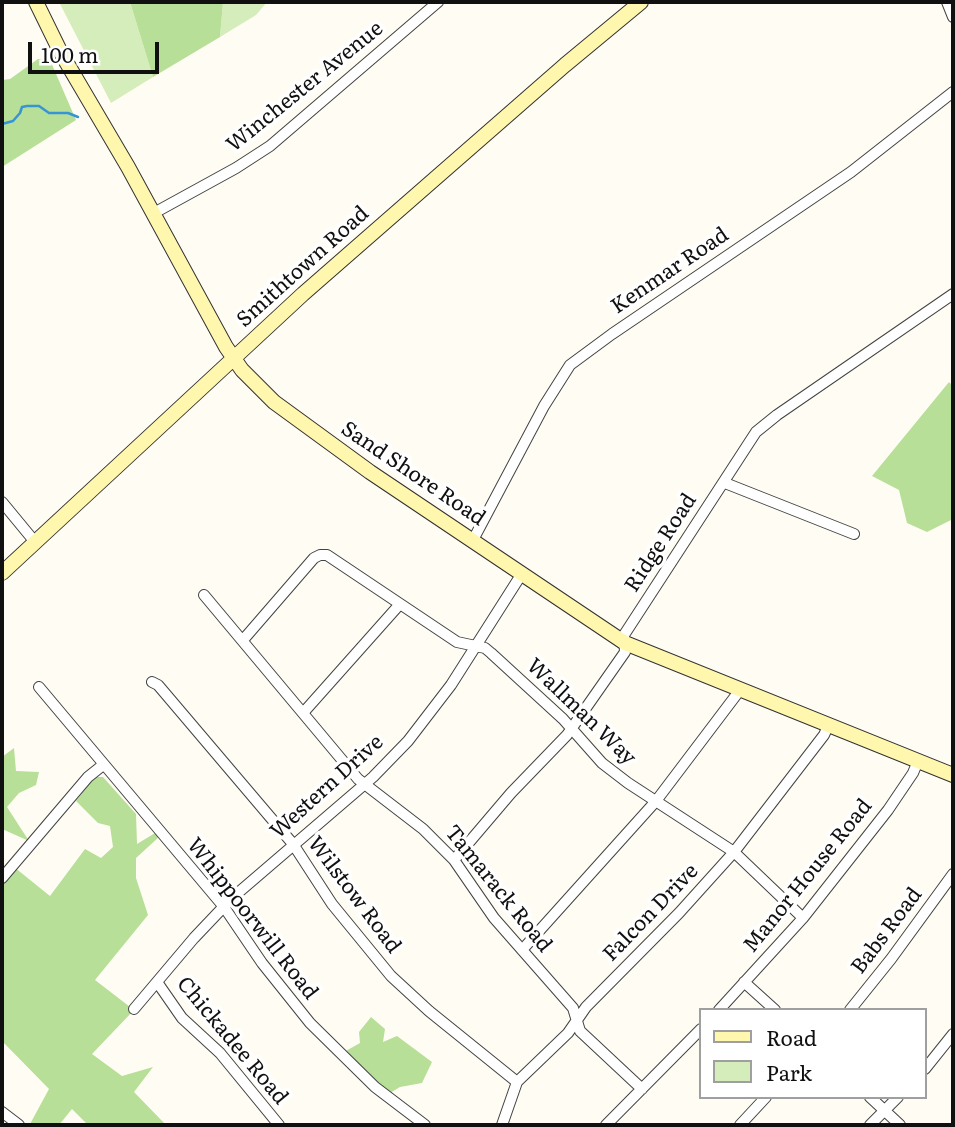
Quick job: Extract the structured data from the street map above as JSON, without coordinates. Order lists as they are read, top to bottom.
{
  "streets": {
    "street": [
      "Winchester Avenue",
      "Smithtown Road",
      "Kenmar Road",
      "Sand Shore Road",
      "Ridge Road",
      "Wallman Way",
      "Western Drive",
      "Manor House Road",
      "Tamarack Road",
      "Wilstow Road",
      "Falcon Drive",
      "Whippoorwill Road",
      "Babs Road",
      "Chickadee Road"
    ]
  },
  "crossings": [
    ["Winchester Avenue", "Sand Shore Road"],
    ["Smithtown Road", "Sand Shore Road"],
    ["Kenmar Road", "Sand Shore Road"],
    ["Sand Shore Road", "Ridge Road"],
    ["Sand Shore Road", "Western Drive"],
    ["Sand Shore Road", "Manor House Road"],
    ["Sand Shore Road", "Falcon Drive"],
    ["Ridge Road", "Wallman Way"],
    ["Ridge Road", "Tamarack Road"],
    ["Wallman Way", "Western Drive"],
    ["Wallman Way", "Manor House Road"],
    ["Wallman Way", "Tamarack Road"],
    ["Wallman Way", "Falcon Drive"],
    ["Western Drive", "Tamarack Road"],
    ["Western Drive", "Wilstow Road"],
    ["Western Drive", "Whippoorwill Road"],
    ["Western Drive", "Chickadee Road"],
    ["Tamarack Road", "Falcon Drive"],
    ["Wilstow Road", "Falcon Drive"]
  ],
  "legend": ["Road", "Park"],
  "scale_bar": "100 m"
}
